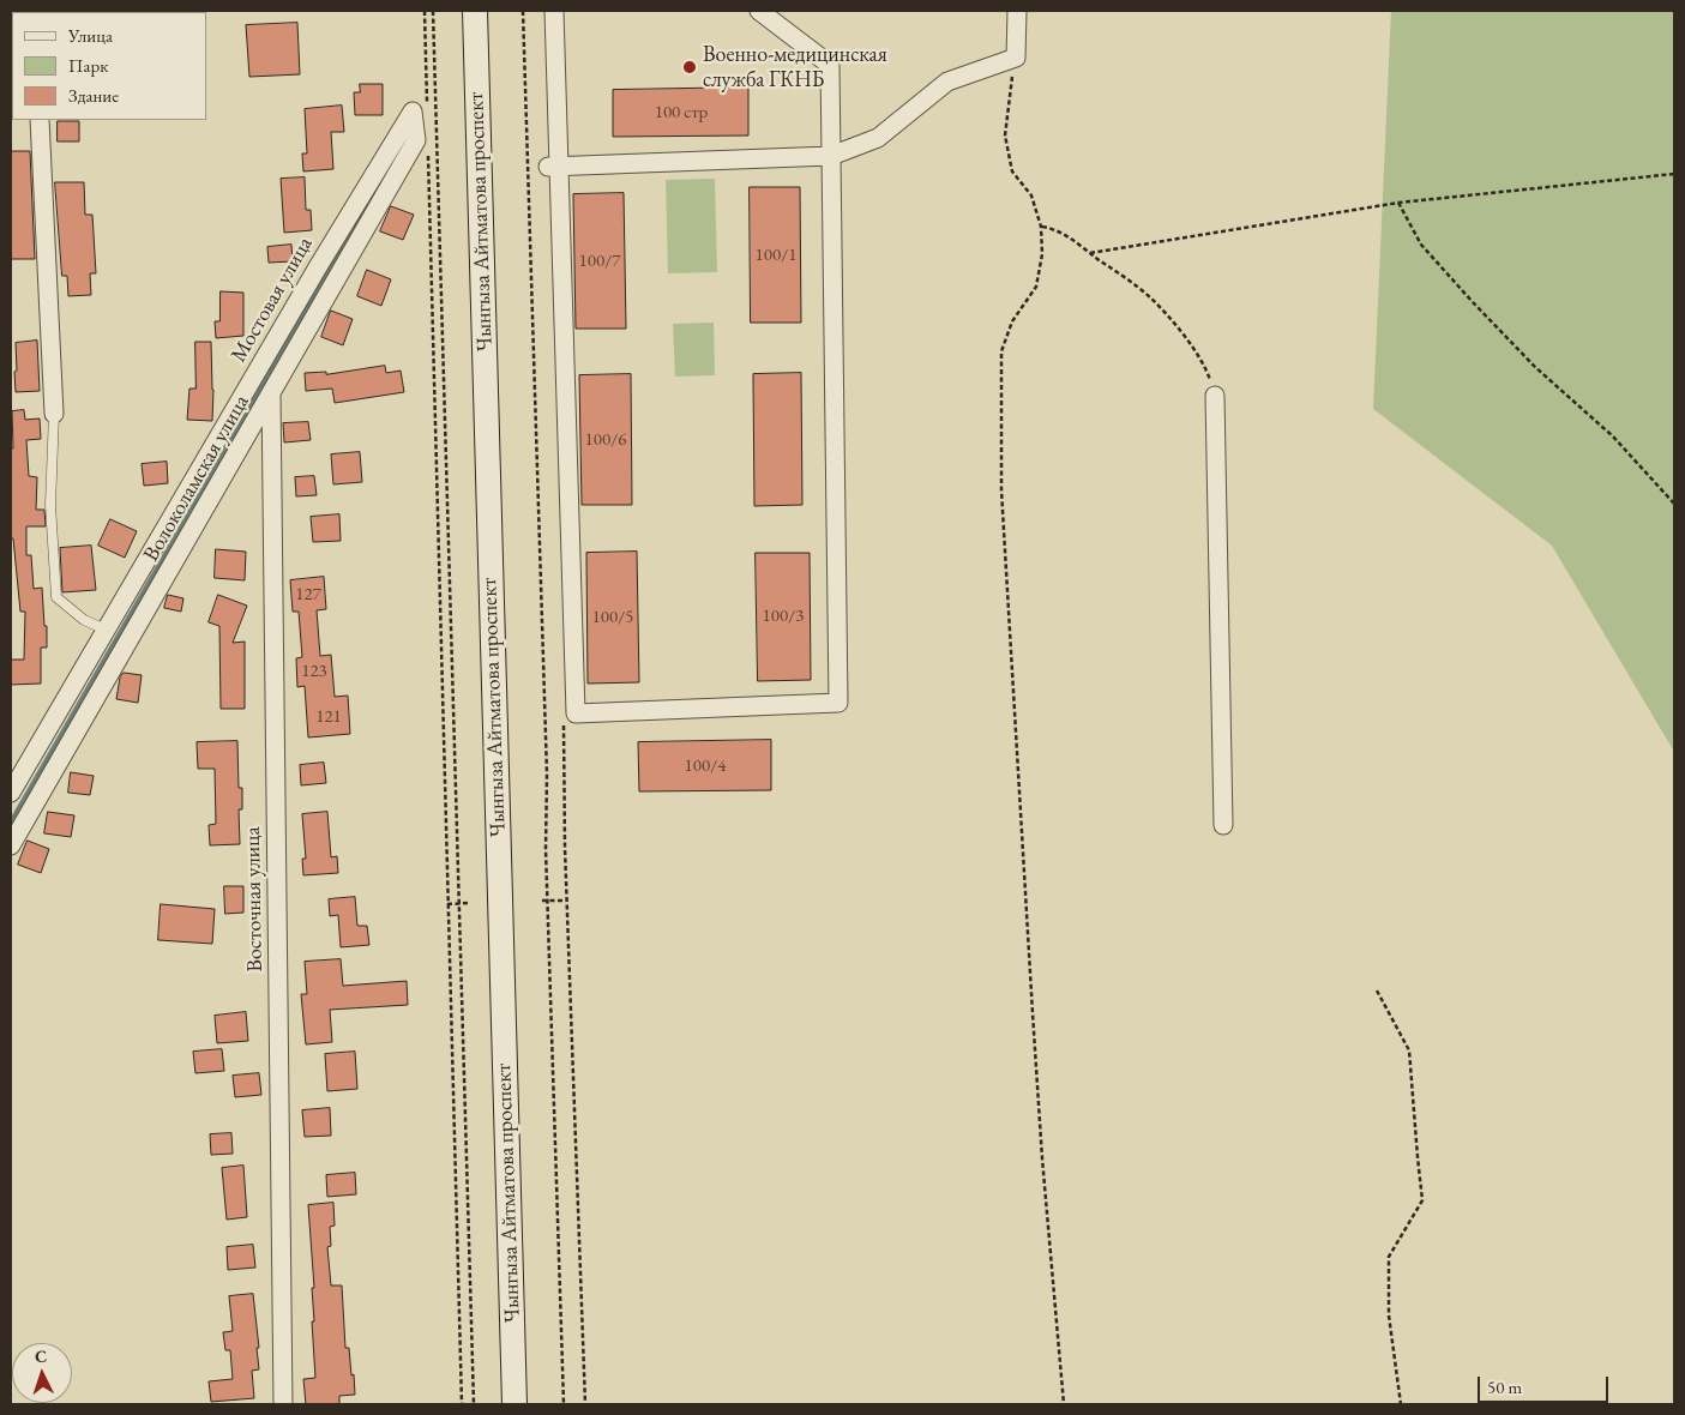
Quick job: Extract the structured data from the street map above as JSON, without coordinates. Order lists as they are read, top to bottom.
{
  "streets": {
    "main road": ["Чынгыза Айтматова проспект"],
    "street": ["Мостовая улица", "Волоколамская улица", "Восточная улица"]
  },
  "crossings": [
    ["Мостовая улица", "Волоколамская улица"],
    ["Волоколамская улица", "Восточная улица"]
  ],
  "places": ["Военно-медицинская служба ГКНБ"],
  "house_numbers": [
    "100 стр",
    "100/1",
    "100/7",
    "100/6",
    "127",
    "100/3",
    "100/5",
    "123",
    "121",
    "100/4"
  ],
  "legend": ["Улица", "Парк", "Здание"],
  "scale_bar": "50 m",
  "north": "top"
}
